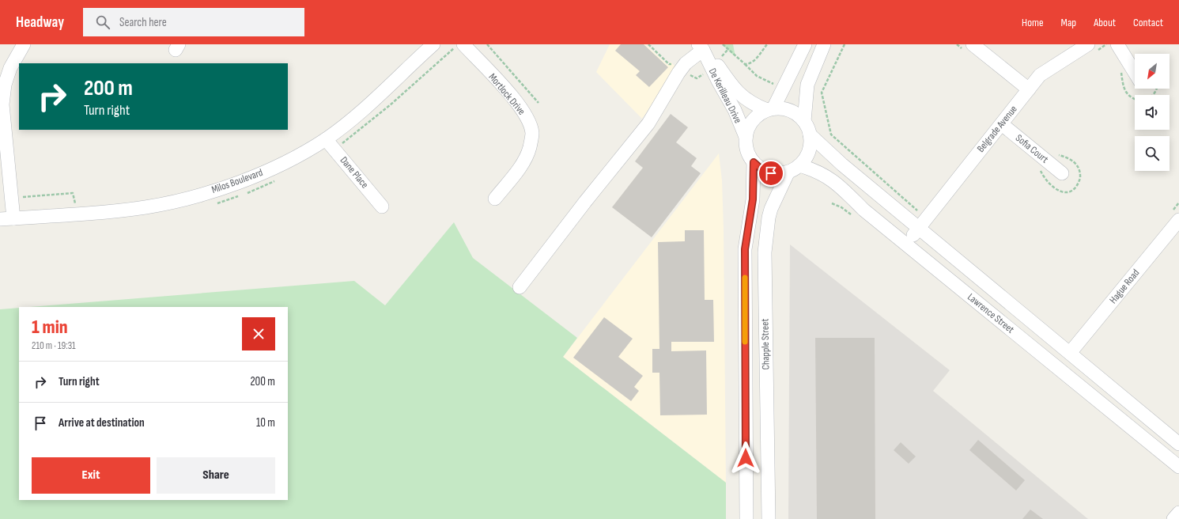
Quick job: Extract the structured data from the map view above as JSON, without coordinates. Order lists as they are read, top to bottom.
{
  "streets": {
    "street": [
      "Mortlock Drive",
      "De Kerilleau Drive",
      "Belgrade Avenue",
      "Sofia Court",
      "Dane Place",
      "Milos Boulevard",
      "Hague Road",
      "Lawrence Street",
      "Chapple Street"
    ]
  },
  "crossings": [
    ["De Kerilleau Drive", "Lawrence Street"],
    ["De Kerilleau Drive", "Chapple Street"],
    ["Belgrade Avenue", "Sofia Court"],
    ["Belgrade Avenue", "Lawrence Street"],
    ["Dane Place", "Milos Boulevard"],
    ["Hague Road", "Lawrence Street"],
    ["Lawrence Street", "Chapple Street"]
  ],
  "north": "bottom left",
  "page": {
    "header": "Headway",
    "search": "Search here",
    "nav": [
      "Home",
      "Map",
      "About",
      "Contact"
    ],
    "turn": ["200 m", "Turn right"],
    "heading": ["1 min", "210 m · 19:31"],
    "list": [
      {
        "name": "Turn right",
        "value": "200 m"
      },
      {
        "name": "Arrive at destination",
        "value": "10 m"
      }
    ],
    "buttons": ["Exit", "Share"]
  }
}
